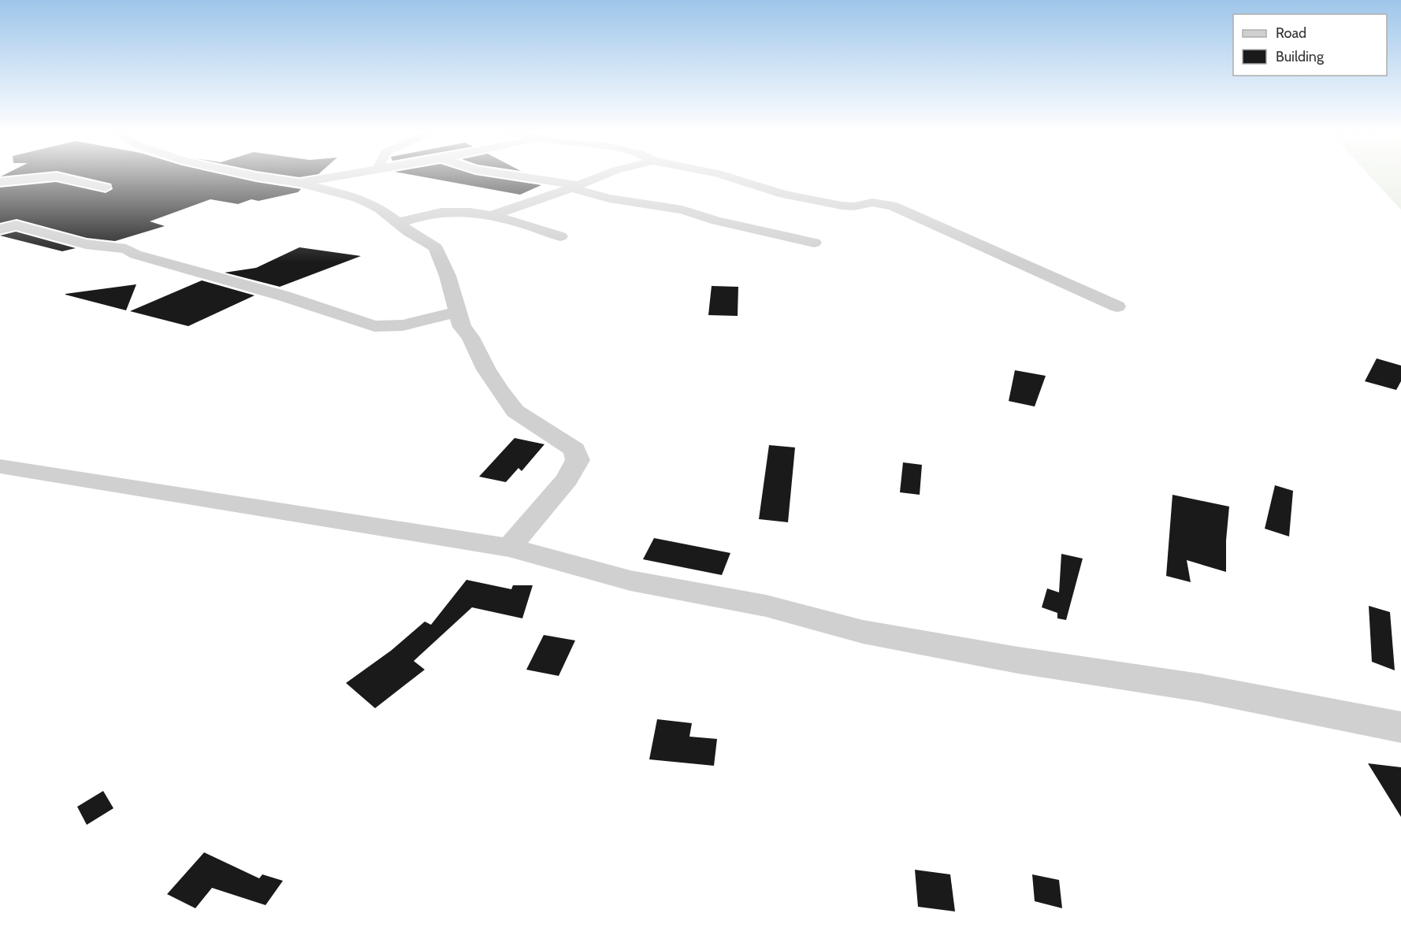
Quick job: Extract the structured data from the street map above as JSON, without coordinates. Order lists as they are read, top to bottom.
{
  "legend": ["Road", "Building"]
}
